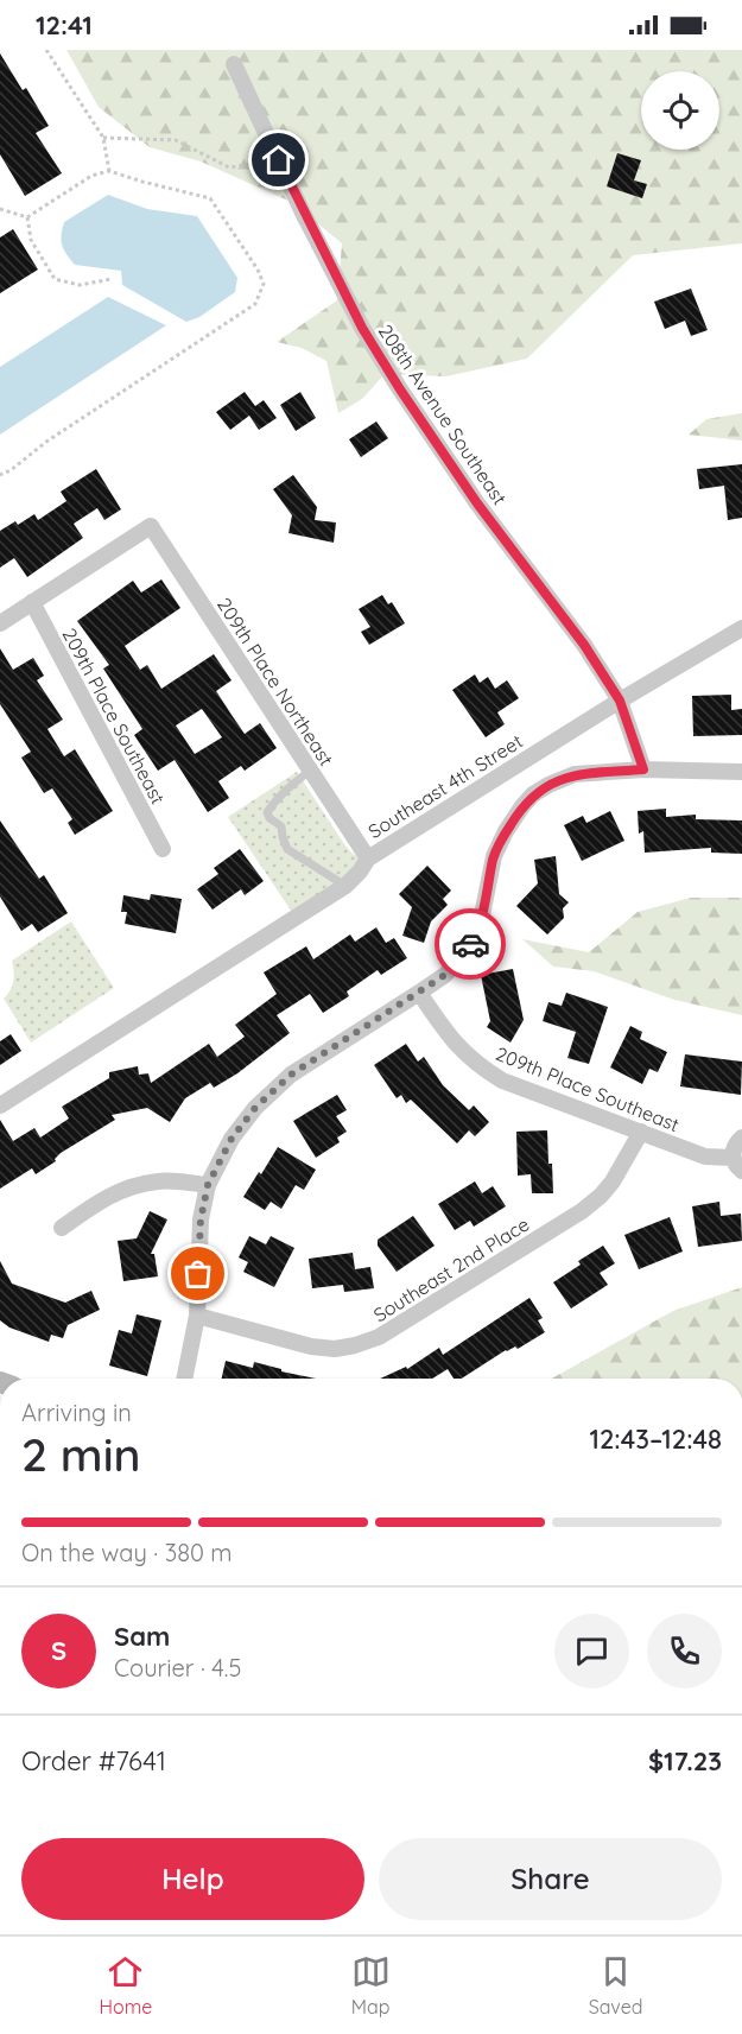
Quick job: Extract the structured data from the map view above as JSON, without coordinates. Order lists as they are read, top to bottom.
{
  "streets": {
    "street": [
      "208th Avenue Southeast",
      "209th Place Northeast",
      "209th Place Southeast",
      "Southeast 4th Street",
      "Southeast 2nd Place"
    ]
  },
  "crossings": [
    ["208th Avenue Southeast", "Southeast 4th Street"],
    ["209th Place Northeast", "209th Place Southeast"],
    ["209th Place Northeast", "Southeast 4th Street"],
    ["209th Place Southeast", "Southeast 2nd Place"]
  ],
  "page": {
    "status": "12:41",
    "heading": ["2 min", "Arriving in", "12:43–12:48"],
    "panel": [
      "Sam",
      "Courier · 4.5",
      "Order #7641",
      "$17.23"
    ],
    "bar": "On the way · 380 m",
    "round": "S",
    "buttons": ["Help", "Share"],
    "tabs": ["Home", "Map", "Saved"]
  }
}
